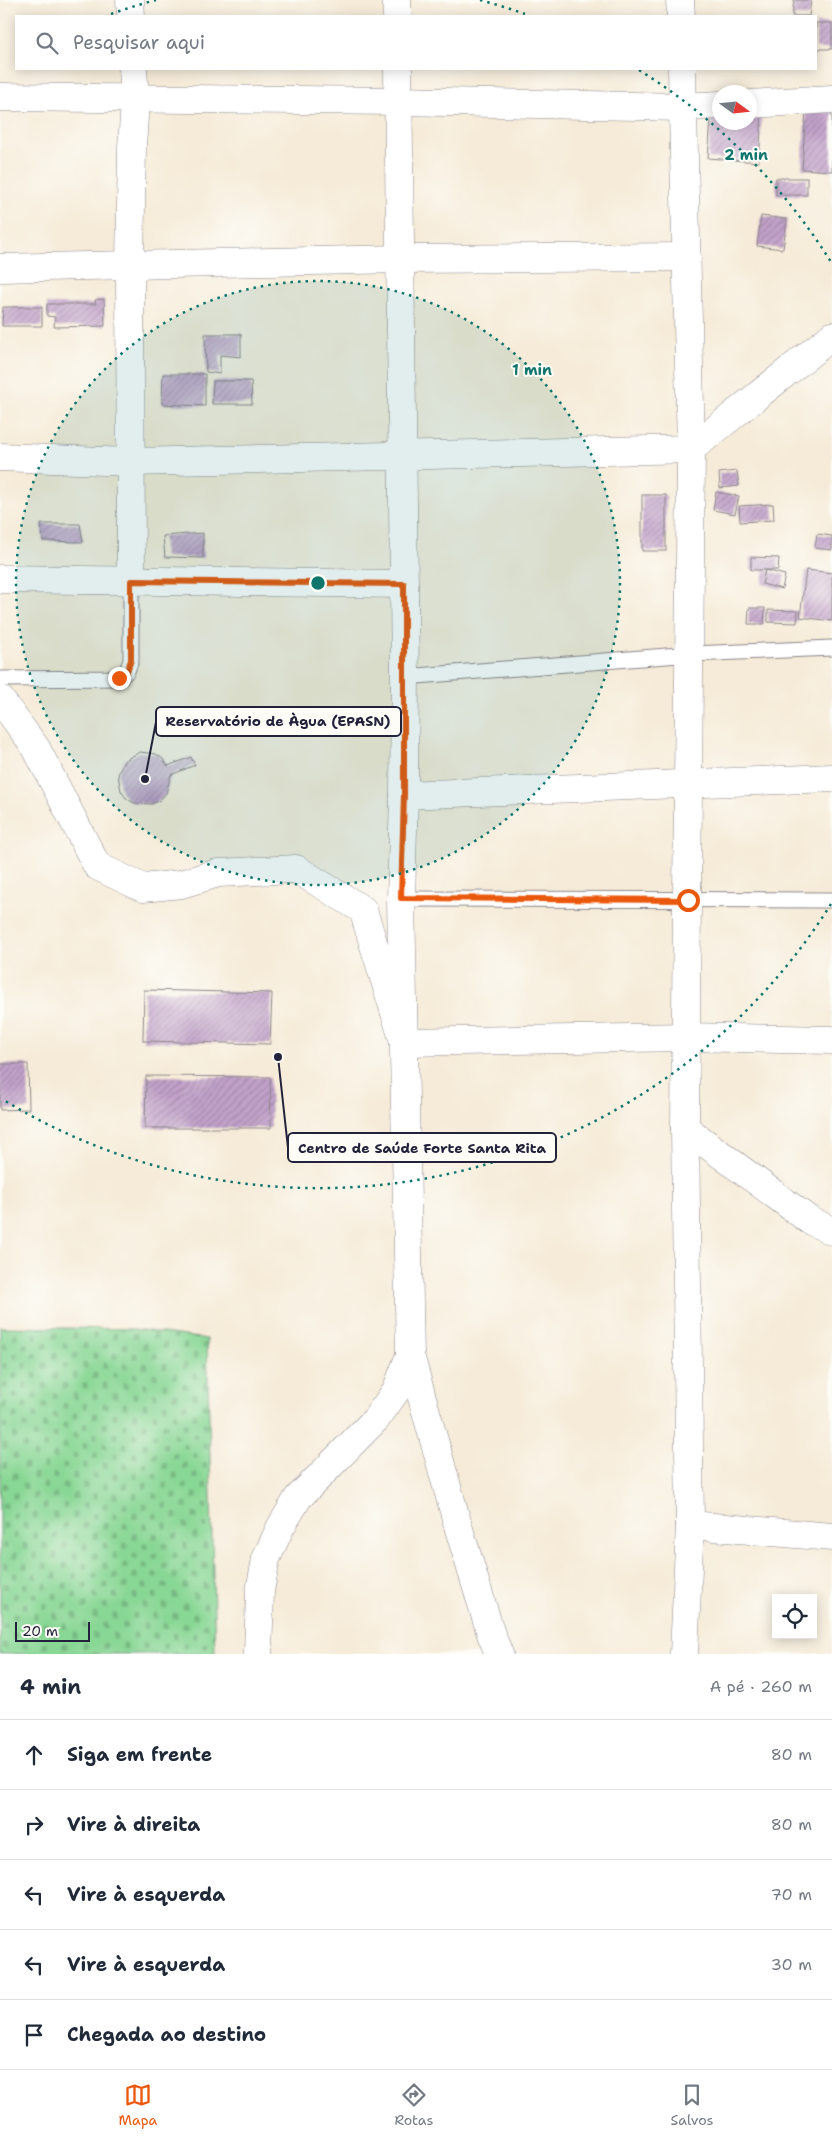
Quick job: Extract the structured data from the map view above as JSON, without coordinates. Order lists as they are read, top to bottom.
{
  "places": ["Reservatório de Àgua (EPASN)", "Centro de Saúde Forte Santa Rita"],
  "scale_bar": "20 m",
  "north": "right",
  "page": {
    "search": "Pesquisar aqui",
    "scale": "20 m",
    "heading": ["4 min", "A pé · 260 m"],
    "list": [
      ["Siga em frente", "80 m"],
      ["Vire à direita", "80 m"],
      ["Vire à esquerda", "70 m"],
      ["Vire à esquerda", "30 m"],
      "Chegada ao destino"
    ],
    "nav": ["Mapa", "Rotas", "Salvos"]
  },
  "rings": ["2 min", "1 min"]
}
